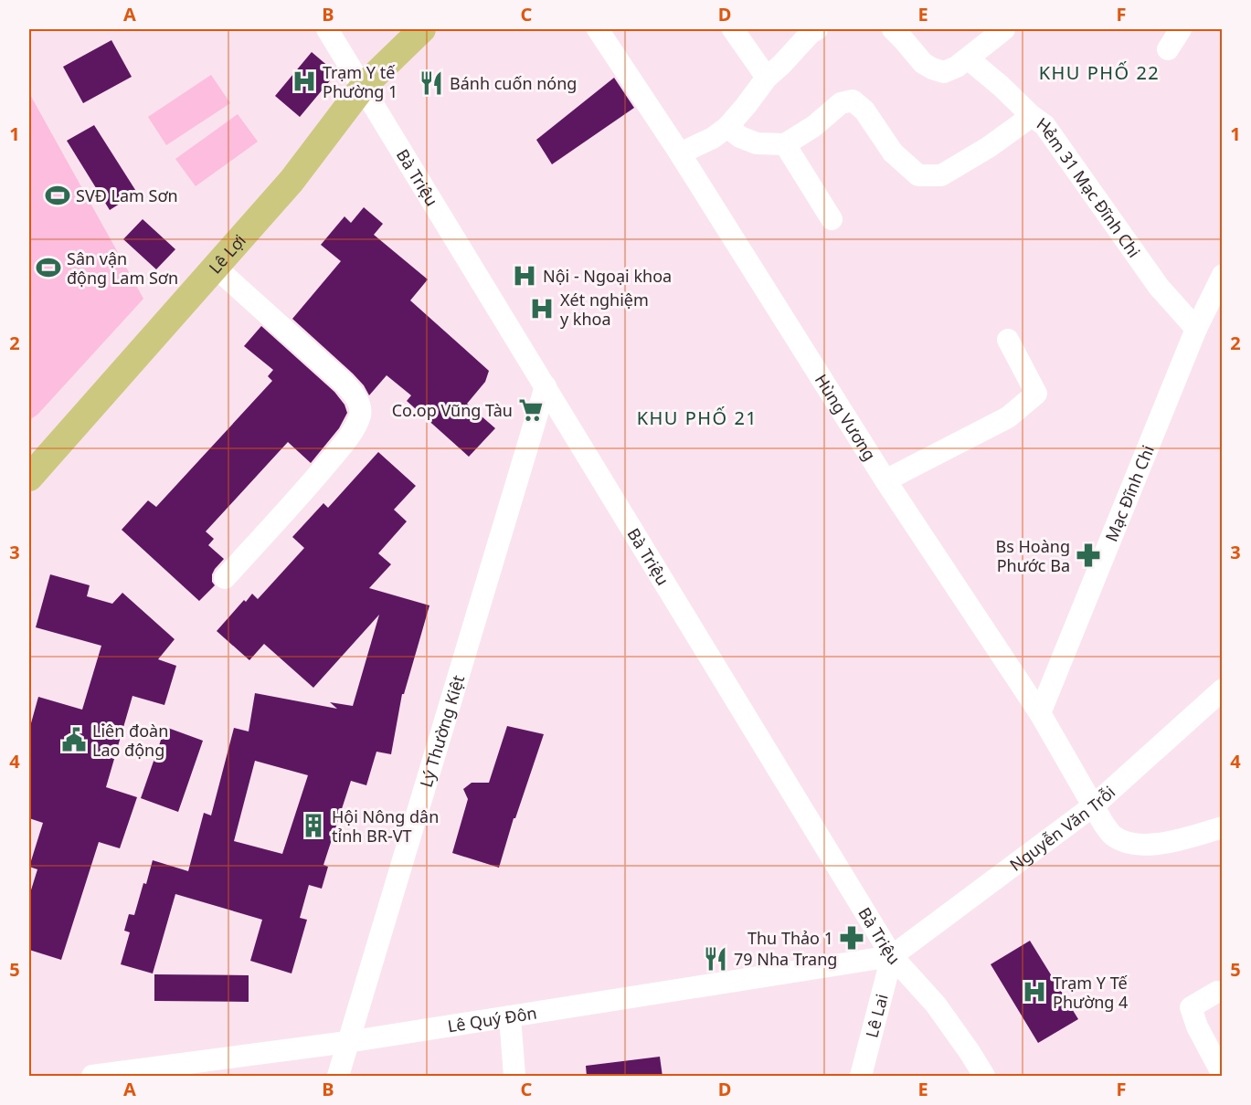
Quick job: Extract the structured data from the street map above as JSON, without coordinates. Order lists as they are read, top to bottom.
{
  "streets": {
    "main road": ["Lê Lợi"],
    "street": [
      "Bà Triệu",
      "Hẻm 31 Mạc Đĩnh Chi",
      "Hùng Vương",
      "Mạc Đĩnh Chi",
      "Lý Thường Kiệt",
      "Nguyễn Văn Trỗi",
      "Lê Lai",
      "Lê Quý Đôn"
    ]
  },
  "crossings": [
    ["Bà Triệu", "Lê Lợi"],
    ["Bà Triệu", "Lý Thường Kiệt"],
    ["Bà Triệu", "Nguyễn Văn Trỗi"],
    ["Bà Triệu", "Lê Lai"],
    ["Bà Triệu", "Lê Quý Đôn"],
    ["Hẻm 31 Mạc Đĩnh Chi", "Mạc Đĩnh Chi"],
    ["Hùng Vương", "Mạc Đĩnh Chi"],
    ["Hùng Vương", "Nguyễn Văn Trỗi"],
    ["Lý Thường Kiệt", "Lê Quý Đôn"],
    ["Nguyễn Văn Trỗi", "Lê Lai"],
    ["Nguyễn Văn Trỗi", "Lê Quý Đôn"],
    ["Lê Lai", "Lê Quý Đôn"]
  ],
  "districts": ["KHU PHỐ 22", "KHU PHỐ 21"],
  "places": {
    "hospital": [
      "Trạm Y tế Phường 1",
      "Nội - Ngoại khoa",
      "Xét nghiệm y khoa",
      "Trạm Y Tế Phường 4"
    ],
    "restaurant": ["Bánh cuốn nóng", "79 Nha Trang"],
    "sports": ["SVĐ Lam Sơn", "Sân vận động Lam Sơn"],
    "supermarket": ["Co.op Vũng Tàu"],
    "pharmacy": ["Bs Hoàng Phước Ba", "Thu Thảo 1"],
    "public building": ["Liên đoàn Lao động"],
    "building": ["Hội Nông dân tỉnh BR-VT"]
  },
  "grid": {
    "columns": [
      "A",
      "B",
      "C",
      "D",
      "E",
      "F"
    ],
    "rows": [
      "1",
      "2",
      "3",
      "4",
      "5"
    ]
  }
}
